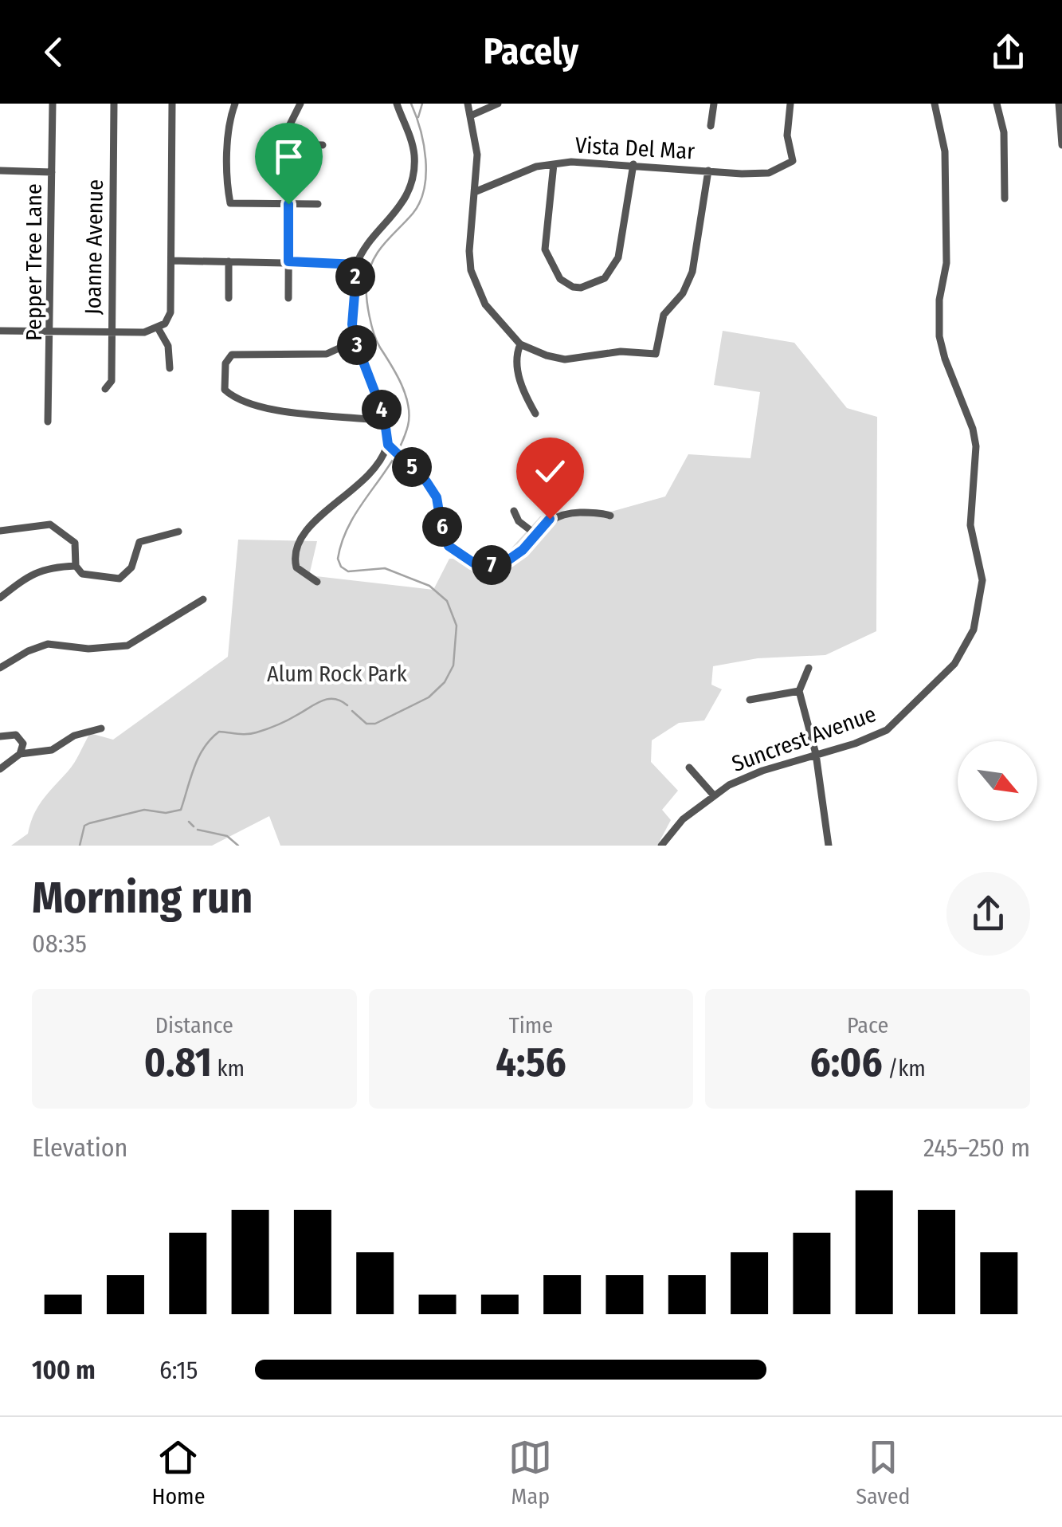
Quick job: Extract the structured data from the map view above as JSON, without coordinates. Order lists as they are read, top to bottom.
{
  "streets": {
    "street": [
      "Vista Del Mar",
      "Joanne Avenue",
      "Pepper Tree Lane",
      "Suncrest Avenue"
    ]
  },
  "parks": ["Alum Rock Park"],
  "north": "bottom right",
  "page": {
    "header": "Pacely",
    "pins": [
      "2",
      "3",
      "4",
      "5",
      "6",
      "7"
    ],
    "heading": ["Morning run", "08:35"],
    "stats": [
      ["Distance", "0.81 km"],
      ["Time", "4:56"],
      ["Pace", "6:06 /km"]
    ],
    "chart": ["Elevation", "245–250 m"],
    "list": [
      {
        "name": "100 m",
        "note": "6:15"
      }
    ],
    "tabs": ["Home", "Map", "Saved"]
  }
}
